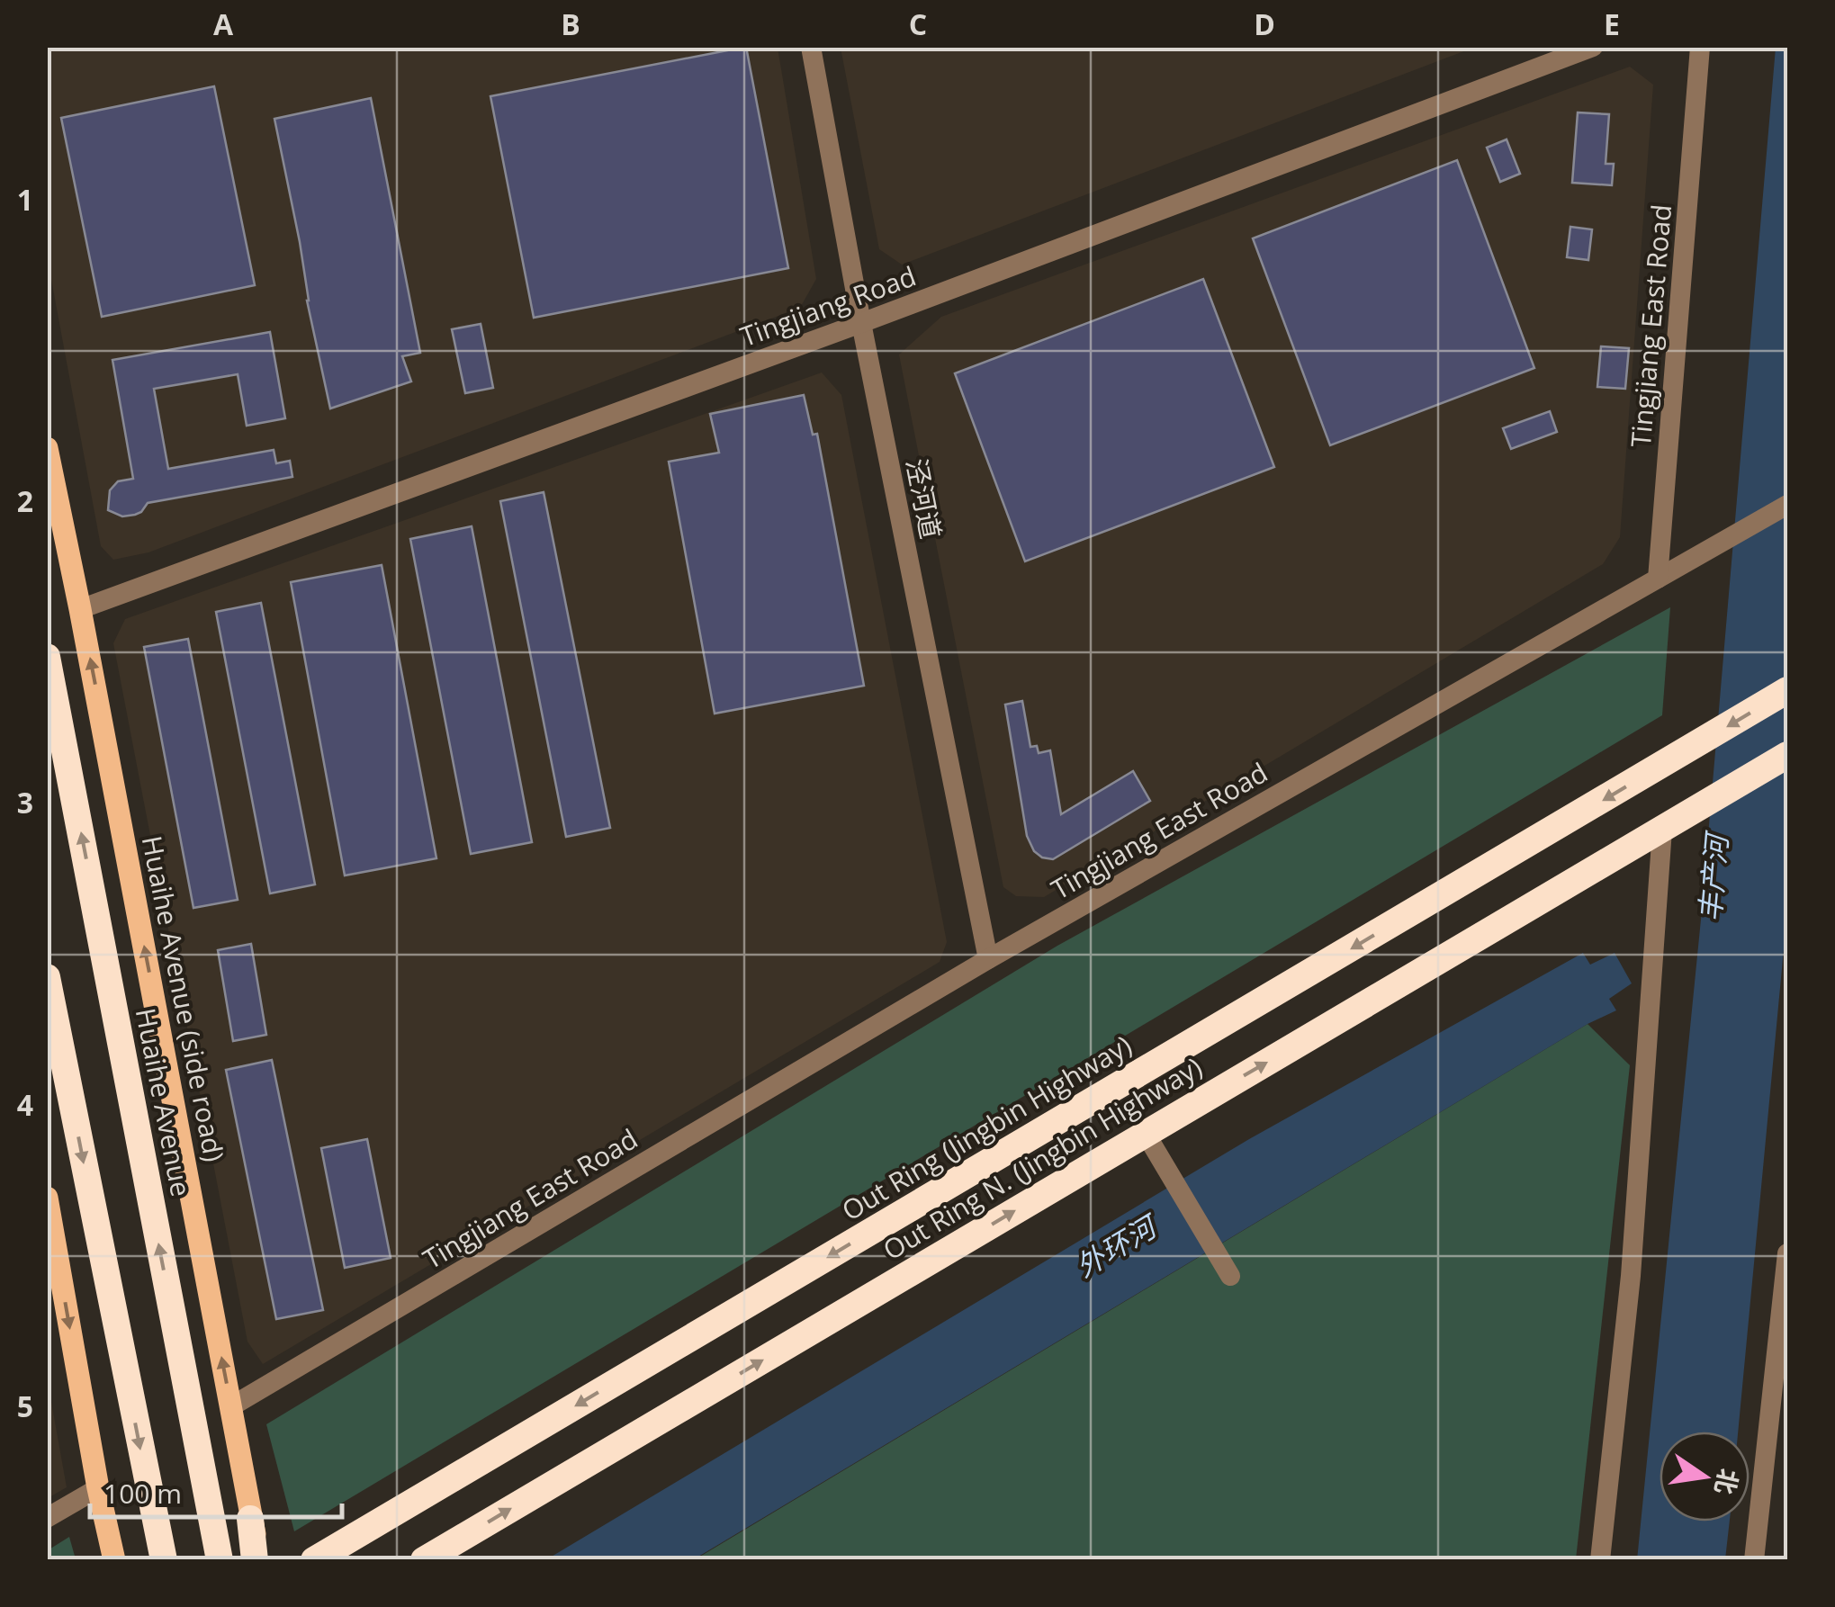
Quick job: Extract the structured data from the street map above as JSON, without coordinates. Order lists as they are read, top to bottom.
{
  "streets": {
    "highway": ["Huaihe Avenue", "Out Ring (Jingbin Highway)", "Out Ring N. (Jingbin Highway)"],
    "main road": ["Huaihe Avenue (side road)"],
    "street": ["Tingjiang Road", "Tingjiang East Road", "泾河道"]
  },
  "crossings": [
    ["Tingjiang Road", "泾河道"],
    ["Tingjiang Road", "Huaihe Avenue (side road)"],
    ["Tingjiang East Road", "泾河道"],
    ["Tingjiang East Road", "Huaihe Avenue (side road)"]
  ],
  "one_way": ["Out Ring (Jingbin Highway)", "Out Ring N. (Jingbin Highway)"],
  "water": ["丰产河", "外环河"],
  "scale_bar": "100 m",
  "north": "right",
  "grid": {
    "columns": [
      "A",
      "B",
      "C",
      "D",
      "E"
    ],
    "rows": [
      "1",
      "2",
      "3",
      "4",
      "5"
    ]
  }
}
